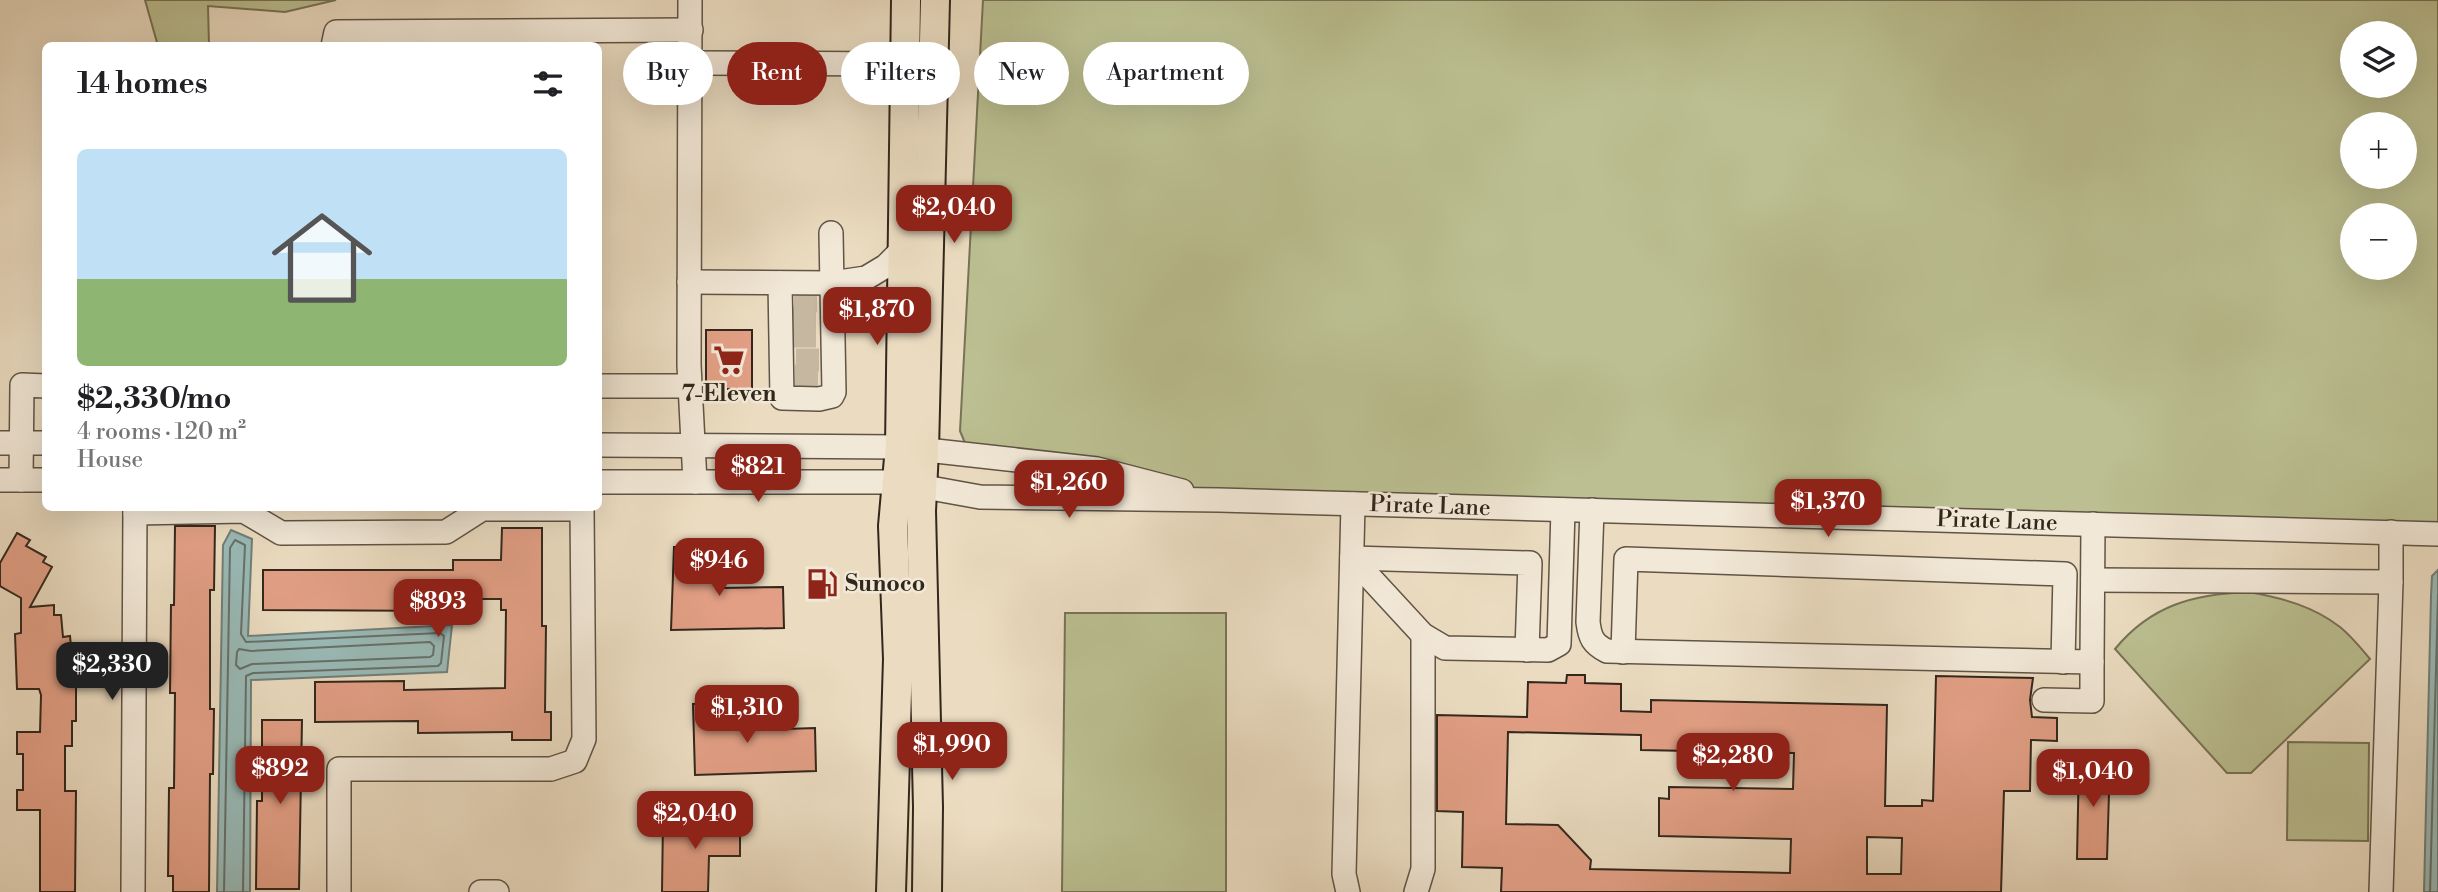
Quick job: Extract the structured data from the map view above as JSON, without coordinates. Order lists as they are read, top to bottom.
{
  "streets": {
    "street": ["Pirate Lane"]
  },
  "places": {
    "supermarket": ["7-Eleven"],
    "fuel station": ["Sunoco"]
  },
  "page": {
    "map_buttons": ["+", "−"],
    "chip": [
      "Buy",
      "Rent",
      "Filters",
      "New",
      "Apartment"
    ],
    "heading": "14 homes",
    "list": [
      {
        "name": "$2,330/mo",
        "note": "4 rooms · 120 m² · House"
      }
    ],
    "price": [
      "$2,040",
      "$1,870",
      "$821",
      "$1,260",
      "$1,370",
      "$946",
      "$893",
      "$2,330",
      "$1,310",
      "$1,990",
      "$2,280",
      "$892",
      "$1,040",
      "$2,040"
    ]
  }
}
